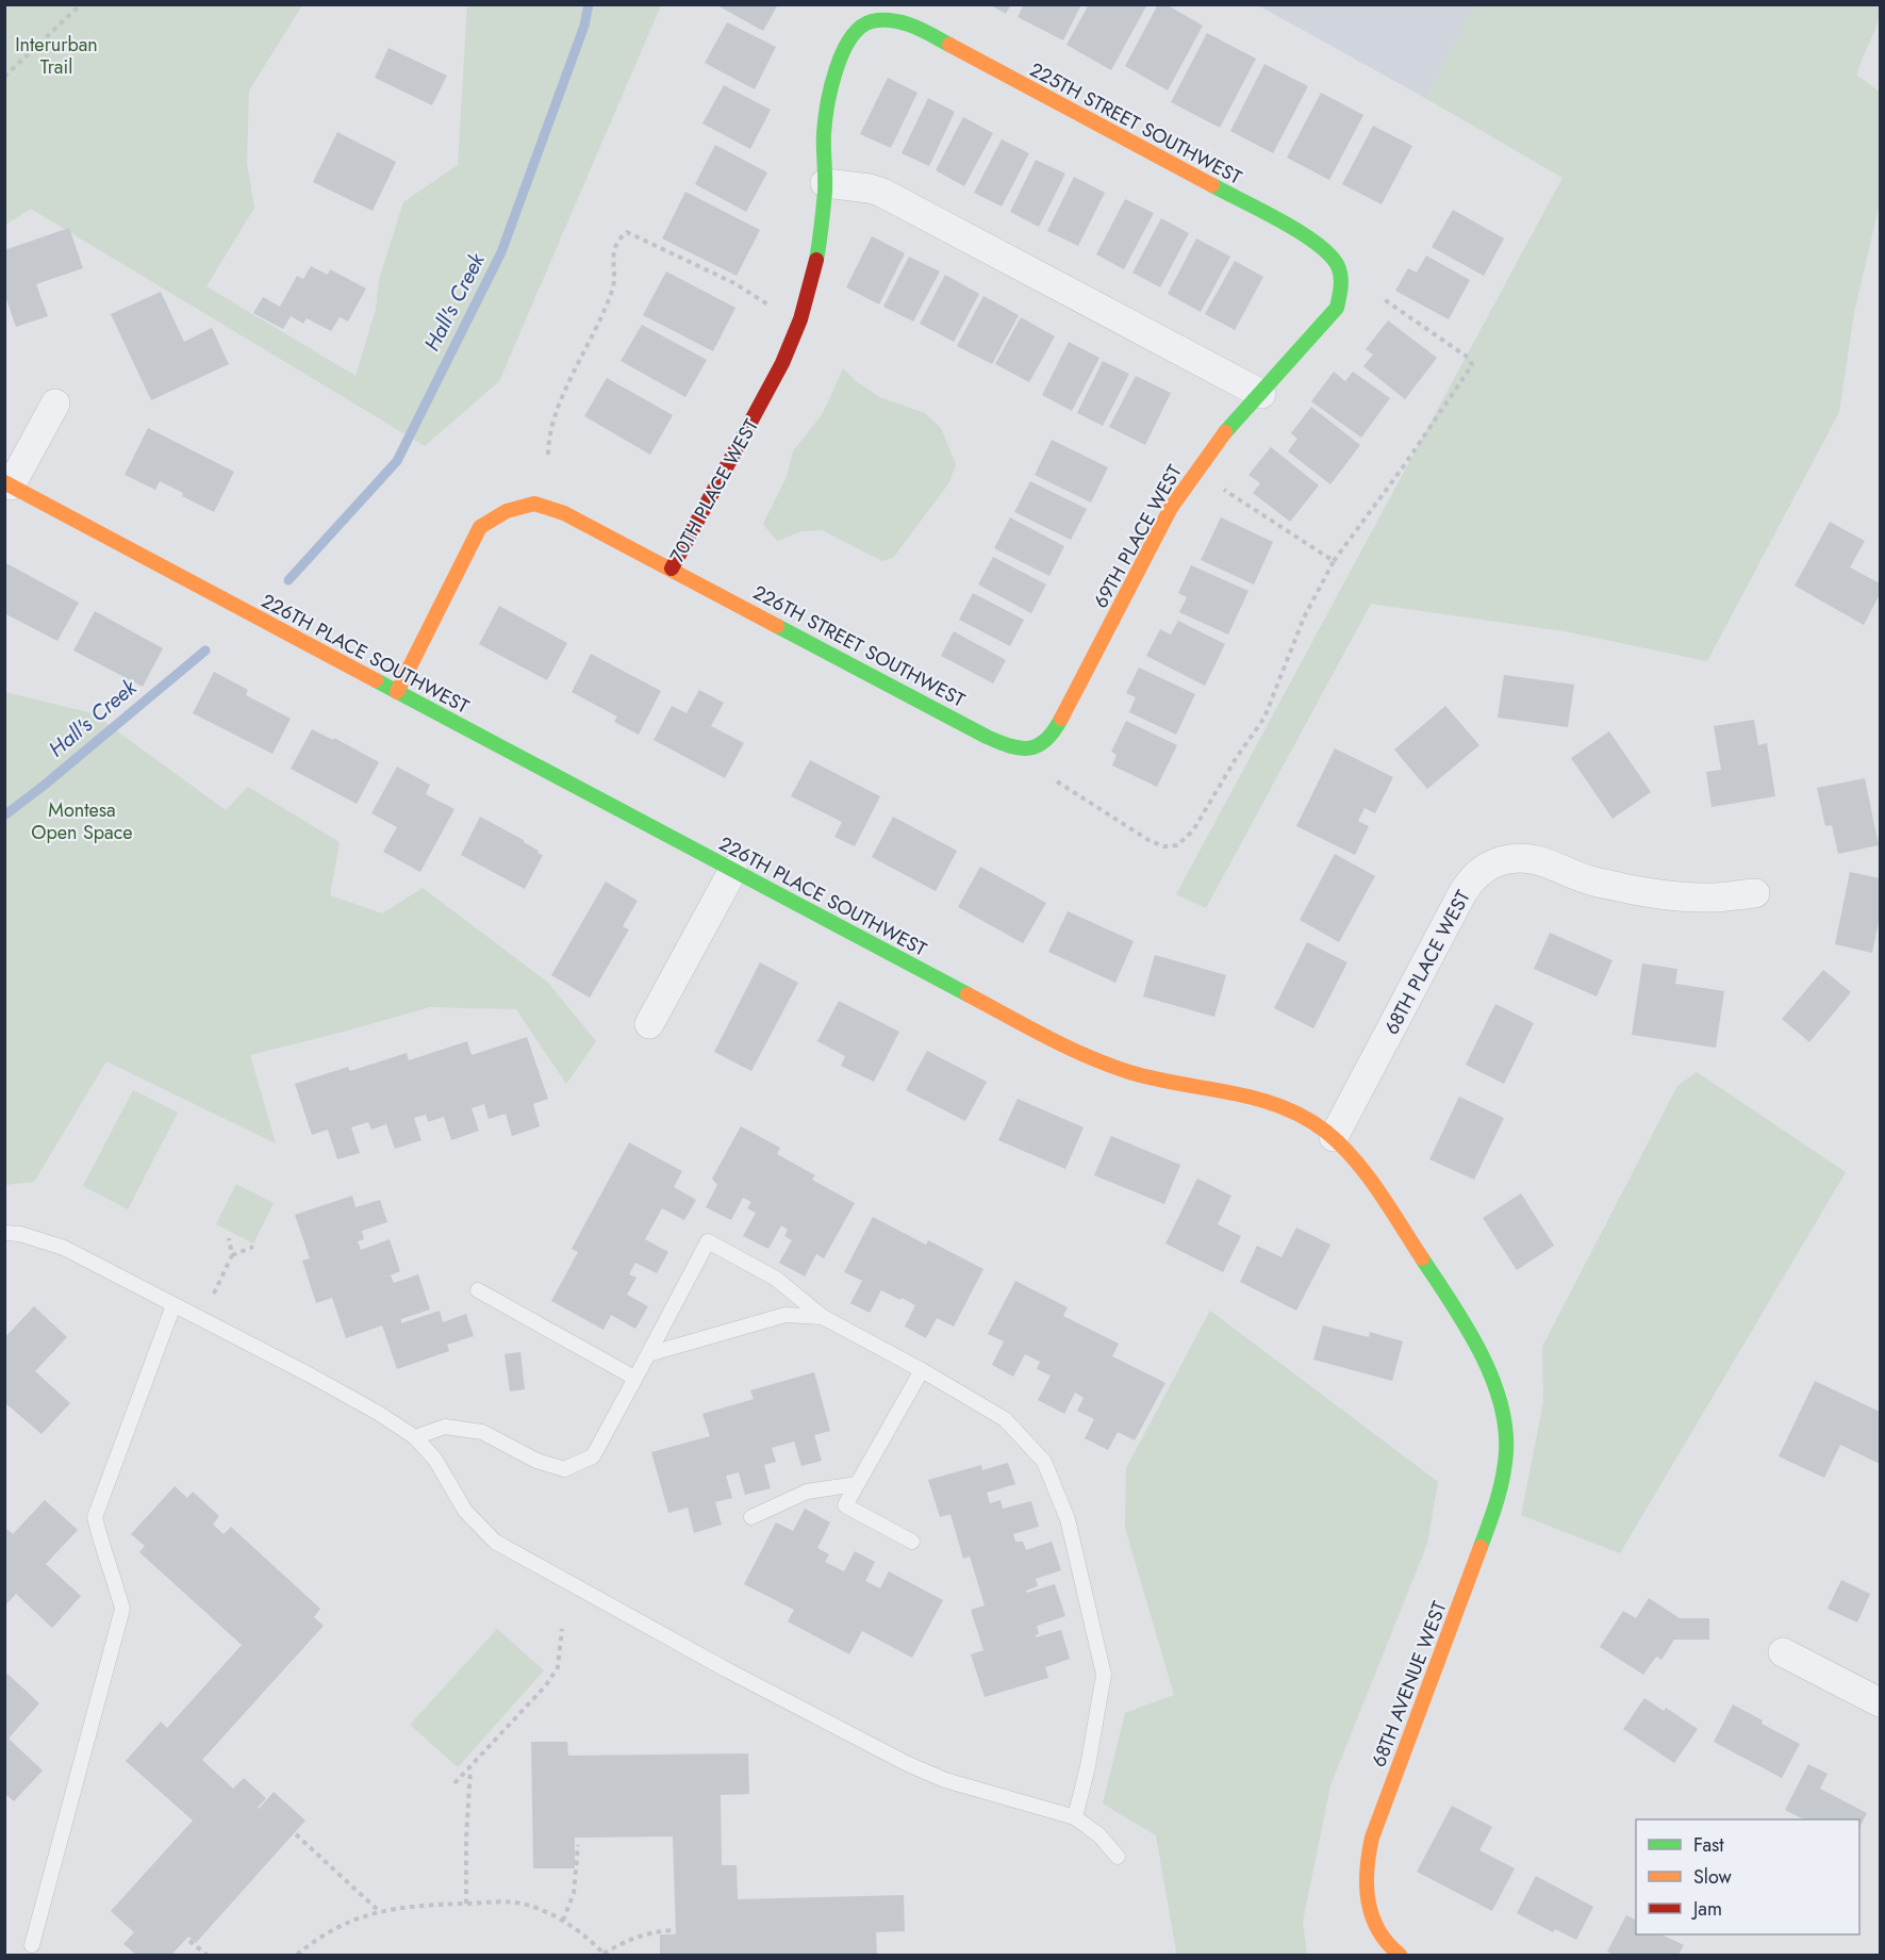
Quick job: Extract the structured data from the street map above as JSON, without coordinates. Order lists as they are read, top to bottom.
{
  "streets": {
    "street": [
      "225TH STREET SOUTHWEST",
      "70TH PLACE WEST",
      "69TH PLACE WEST",
      "226TH STREET SOUTHWEST",
      "226TH PLACE SOUTHWEST",
      "68TH PLACE WEST",
      "68TH AVENUE WEST"
    ]
  },
  "crossings": [
    ["225TH STREET SOUTHWEST", "70TH PLACE WEST"],
    ["225TH STREET SOUTHWEST", "69TH PLACE WEST"],
    ["70TH PLACE WEST", "226TH STREET SOUTHWEST"],
    ["70TH PLACE WEST", "226TH PLACE SOUTHWEST"],
    ["69TH PLACE WEST", "226TH STREET SOUTHWEST"],
    ["226TH PLACE SOUTHWEST", "68TH PLACE WEST"],
    ["226TH PLACE SOUTHWEST", "68TH AVENUE WEST"]
  ],
  "water": ["Hall's Creek"],
  "parks": ["Interurban Trail", "Montesa Open Space"],
  "legend": ["Fast", "Slow", "Jam"]
}
